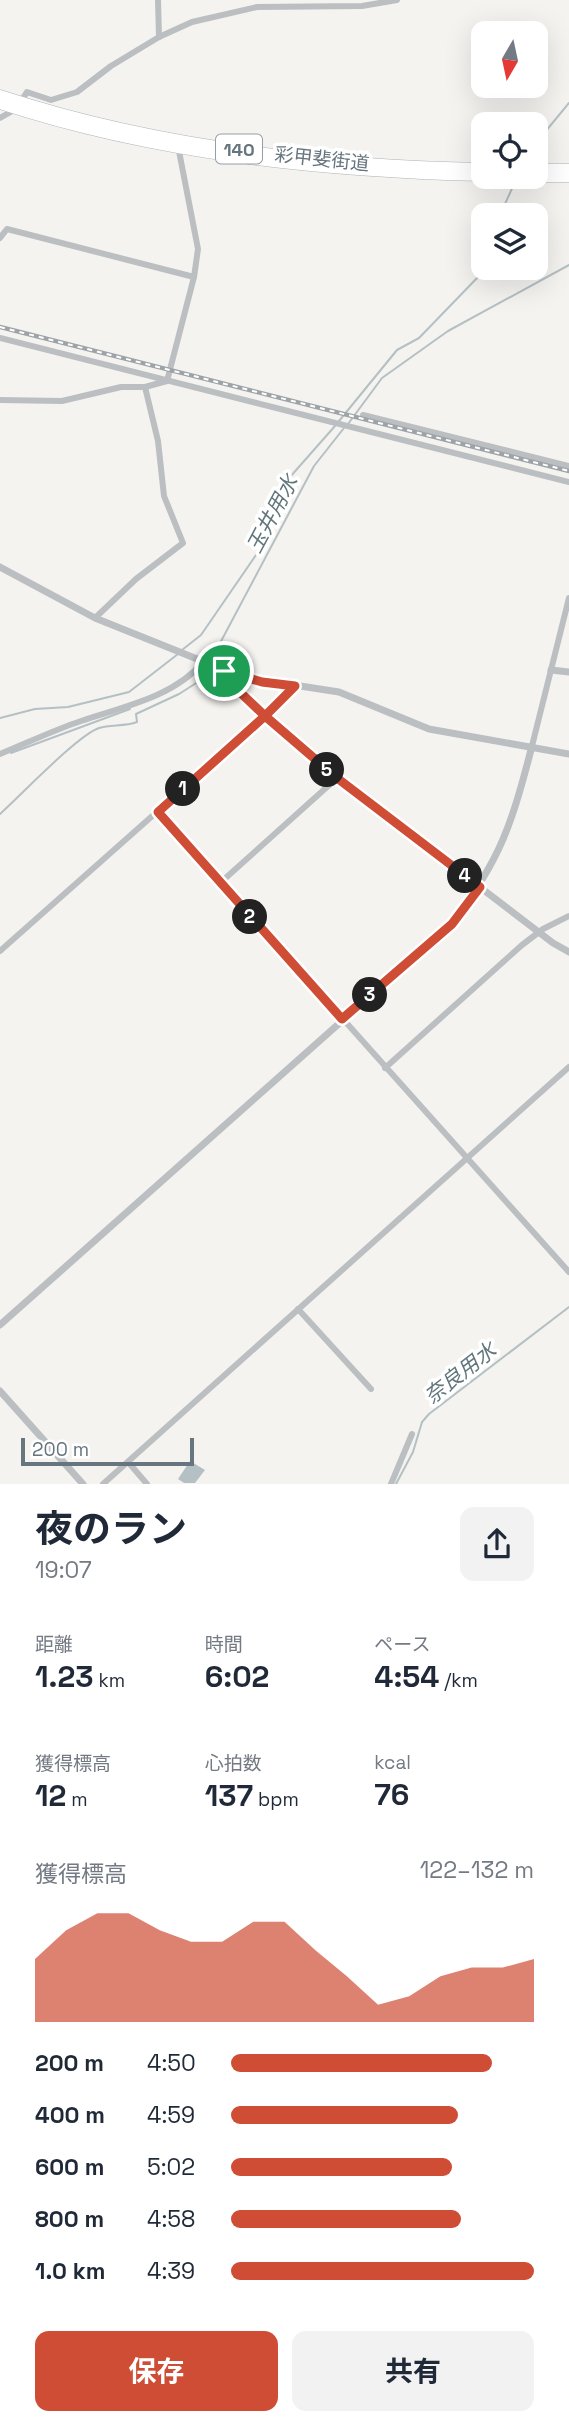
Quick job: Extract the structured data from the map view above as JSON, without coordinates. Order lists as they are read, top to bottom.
{
  "streets": {
    "highway": ["140", "彩甲斐街道"]
  },
  "water": ["玉井用水", "奈良用水"],
  "scale_bar": "200 m",
  "north": "bottom",
  "page": {
    "pins": [
      "5",
      "1",
      "4",
      "2",
      "3"
    ],
    "scale": "200 m",
    "heading": ["夜のラン", "19:07"],
    "stats": [
      ["距離", "1.23 km"],
      ["時間", "6:02"],
      ["ペース", "4:54 /km"],
      ["獲得標高", "12 m"],
      ["心拍数", "137 bpm"],
      ["kcal", "76"]
    ],
    "chart": ["獲得標高", "122–132 m"],
    "list": [
      {
        "name": "200 m",
        "note": "4:50"
      },
      {
        "name": "400 m",
        "note": "4:59"
      },
      {
        "name": "600 m",
        "note": "5:02"
      },
      {
        "name": "800 m",
        "note": "4:58"
      },
      {
        "name": "1.0 km",
        "note": "4:39"
      }
    ],
    "buttons": ["保存", "共有"]
  }
}
